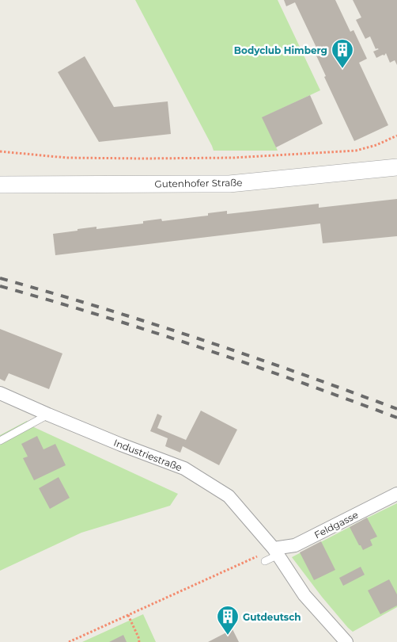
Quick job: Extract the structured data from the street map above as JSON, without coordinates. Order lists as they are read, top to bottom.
{
  "streets": {
    "street": ["Gutenhofer Straße", "Industriestraße", "Feldgasse"]
  },
  "crossings": [
    ["Industriestraße", "Feldgasse"]
  ],
  "places": {
    "building": ["Bodyclub Himberg", "Gutdeutsch"]
  }
}
